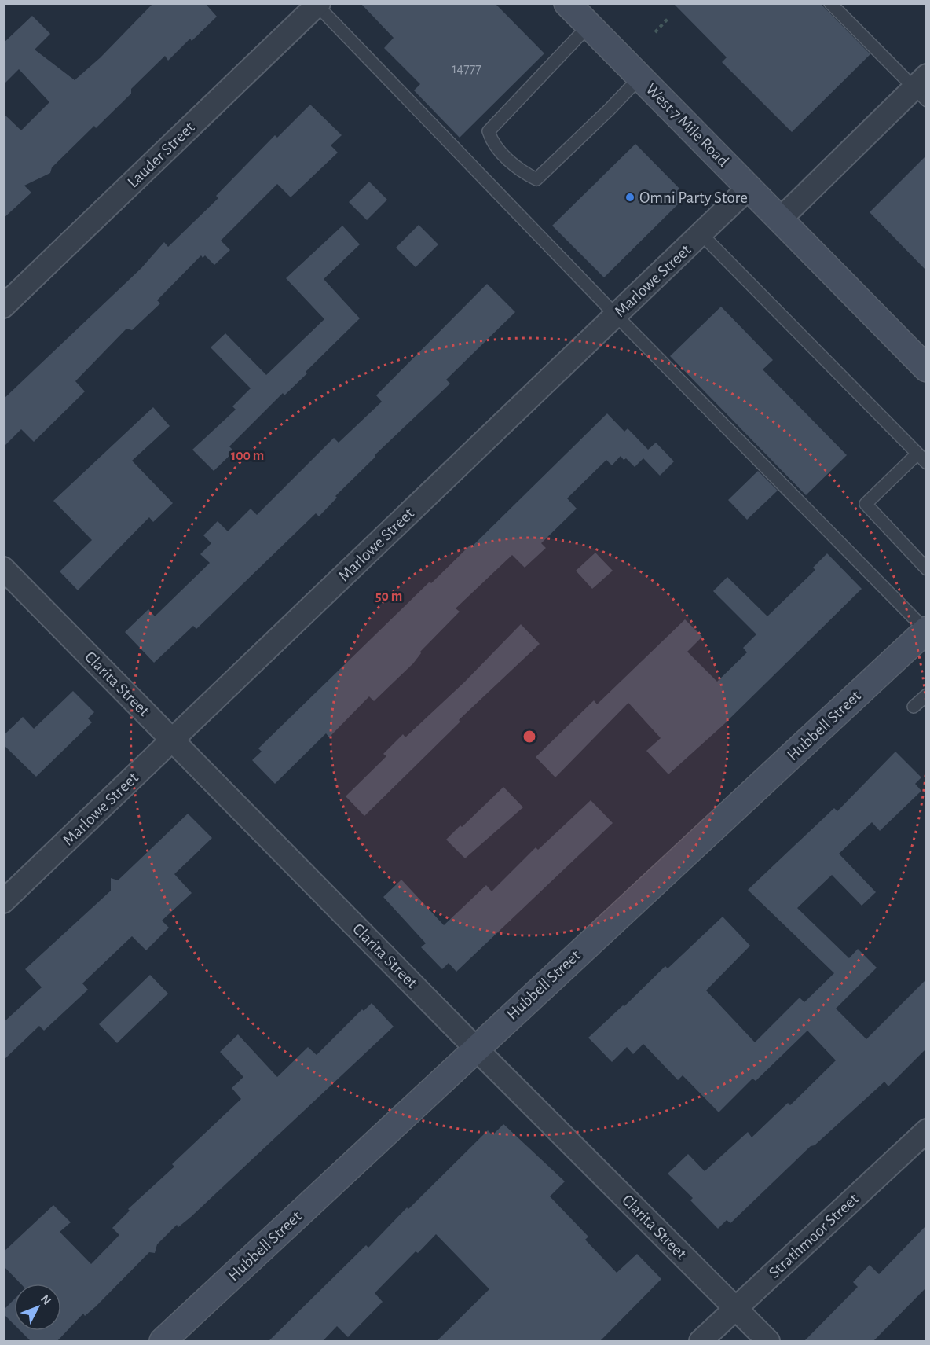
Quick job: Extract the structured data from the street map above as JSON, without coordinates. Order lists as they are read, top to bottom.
{
  "streets": {
    "street": [
      "West 7 Mile Road",
      "Lauder Street",
      "Marlowe Street",
      "Clarita Street",
      "Hubbell Street",
      "Strathmoor Street"
    ]
  },
  "crossings": [
    ["West 7 Mile Road", "Marlowe Street"],
    ["Marlowe Street", "Clarita Street"],
    ["Clarita Street", "Hubbell Street"],
    ["Clarita Street", "Strathmoor Street"]
  ],
  "places": ["Omni Party Store"],
  "house_numbers": ["14777"],
  "north": "top right",
  "rings": ["100 m", "50 m"]
}
